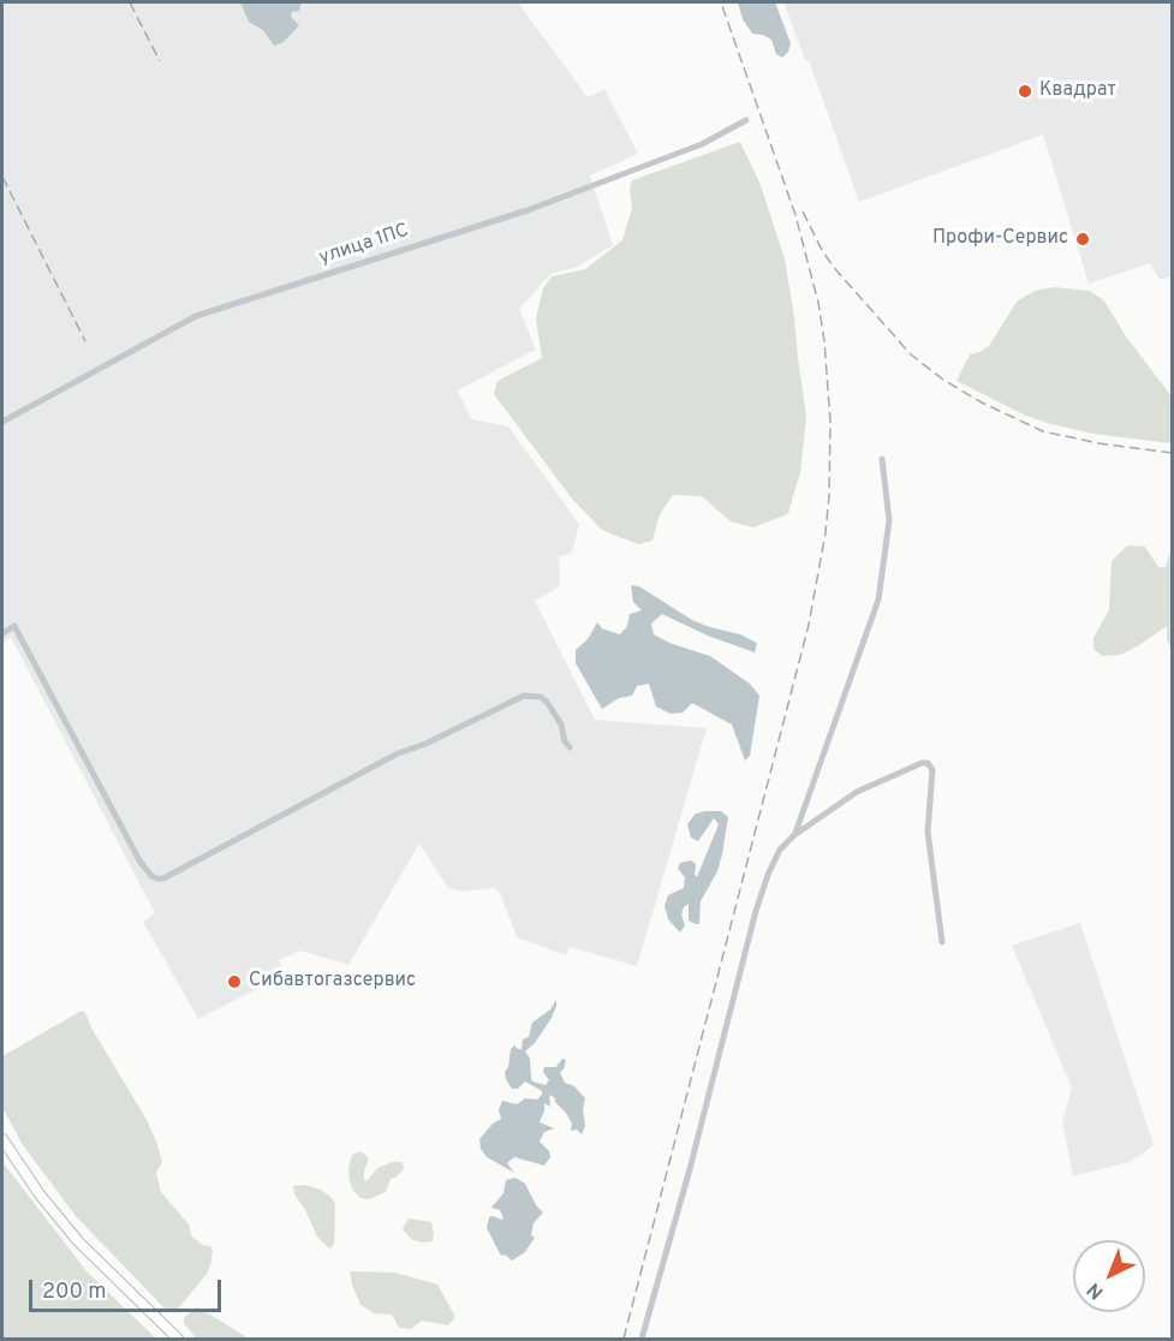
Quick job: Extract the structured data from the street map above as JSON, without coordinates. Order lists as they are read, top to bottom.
{
  "streets": {
    "street": ["улица 1ПС"]
  },
  "places": ["Квадрат", "Профи-Сервис", "Сибавтогазсервис"],
  "scale_bar": "200 m",
  "north": "bottom left"
}
